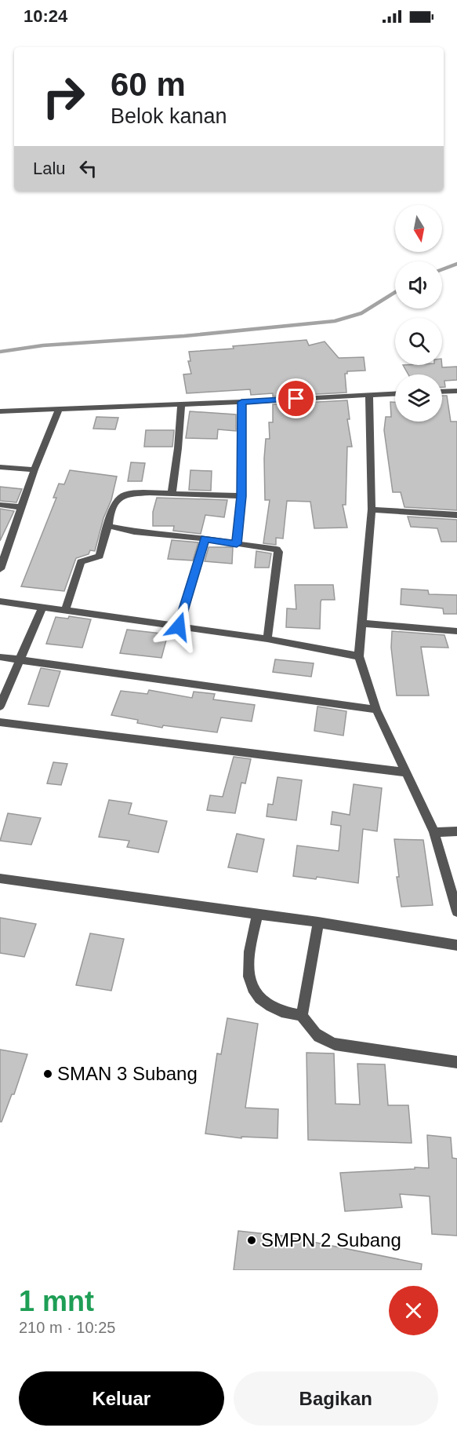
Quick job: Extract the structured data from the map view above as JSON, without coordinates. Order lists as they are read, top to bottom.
{
  "places": ["SMAN 3 Subang", "SMPN 2 Subang"],
  "north": "bottom",
  "page": {
    "status": "10:24",
    "turn": ["60 m", "Belok kanan"],
    "then": "Lalu",
    "heading": ["1 mnt", "210 m · 10:25"],
    "buttons": ["Keluar", "Bagikan"]
  }
}
